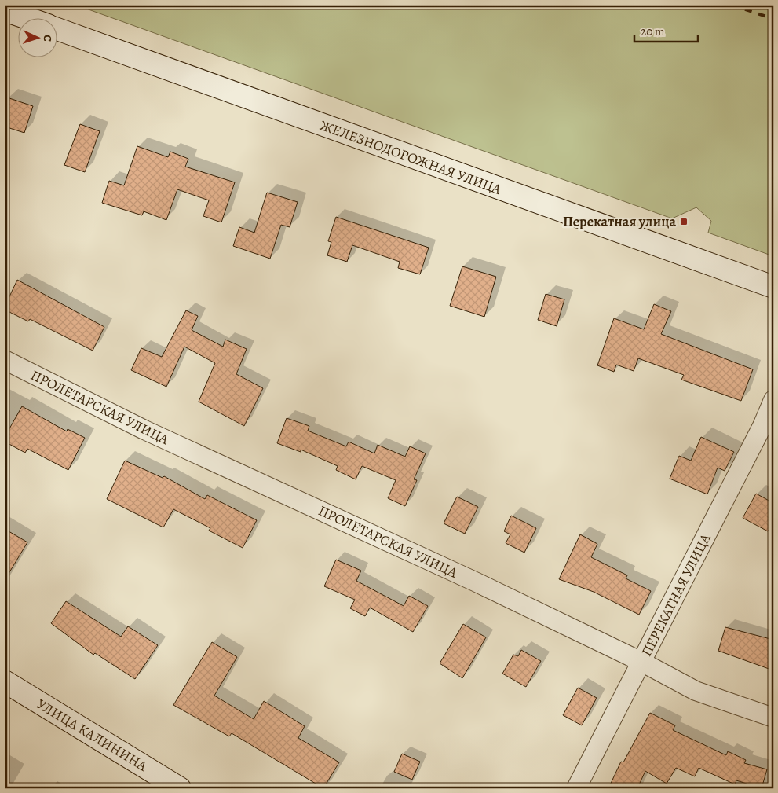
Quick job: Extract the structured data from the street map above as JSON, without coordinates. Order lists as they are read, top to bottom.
{
  "streets": {
    "street": [
      "ЖЕЛЕЗНОДОРОЖНАЯ УЛИЦА",
      "ПРОЛЕТАРСКАЯ УЛИЦА",
      "ПЕРЕКАТНАЯ УЛИЦА",
      "УЛИЦА КАЛИНИНА"
    ]
  },
  "crossings": [
    ["ПРОЛЕТАРСКАЯ УЛИЦА", "ПЕРЕКАТНАЯ УЛИЦА"]
  ],
  "places": {
    "transit": ["Перекатная улица"]
  },
  "scale_bar": "20 m",
  "north": "right"
}
